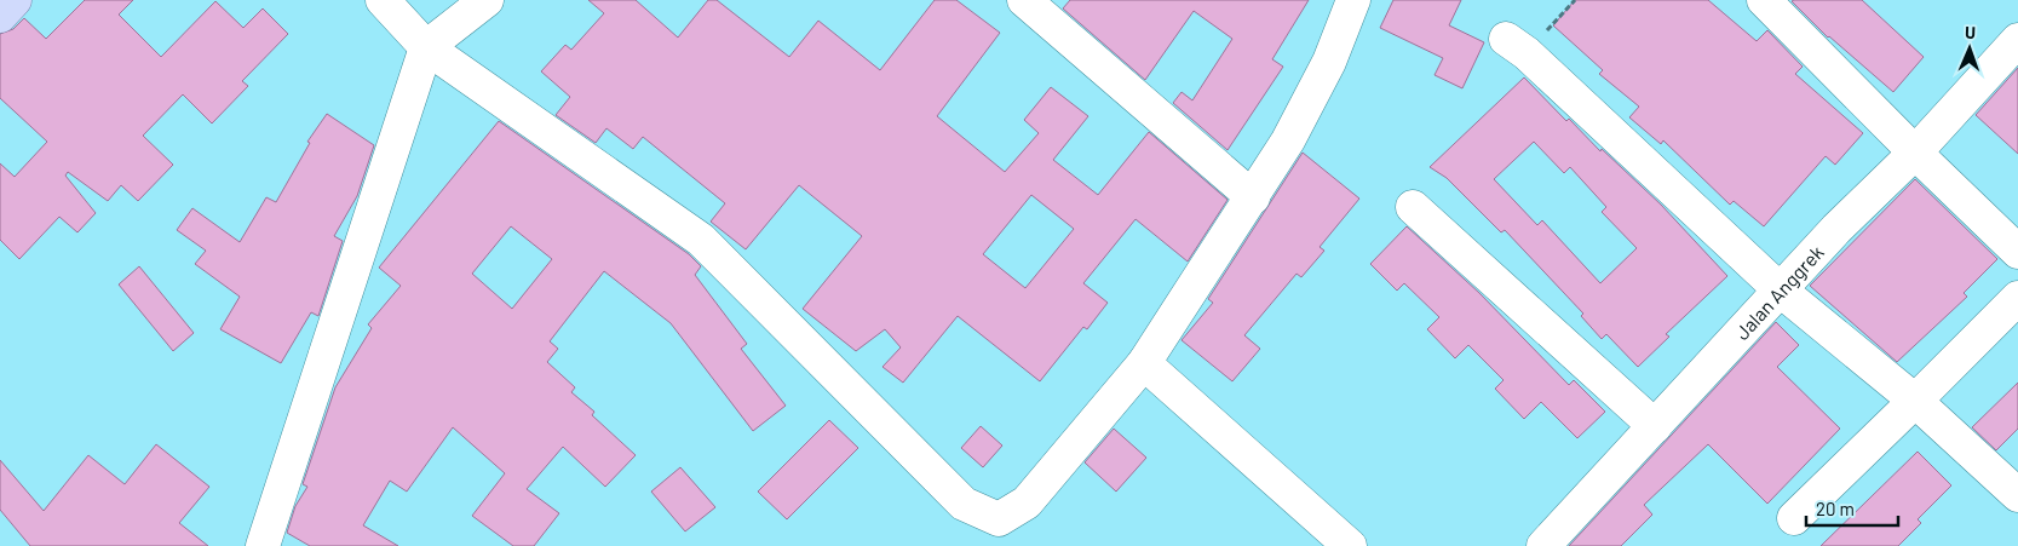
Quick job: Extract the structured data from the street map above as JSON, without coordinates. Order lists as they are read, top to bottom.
{
  "streets": {
    "street": ["Jalan Anggrek"]
  },
  "scale_bar": "20 m",
  "north": "top"
}
